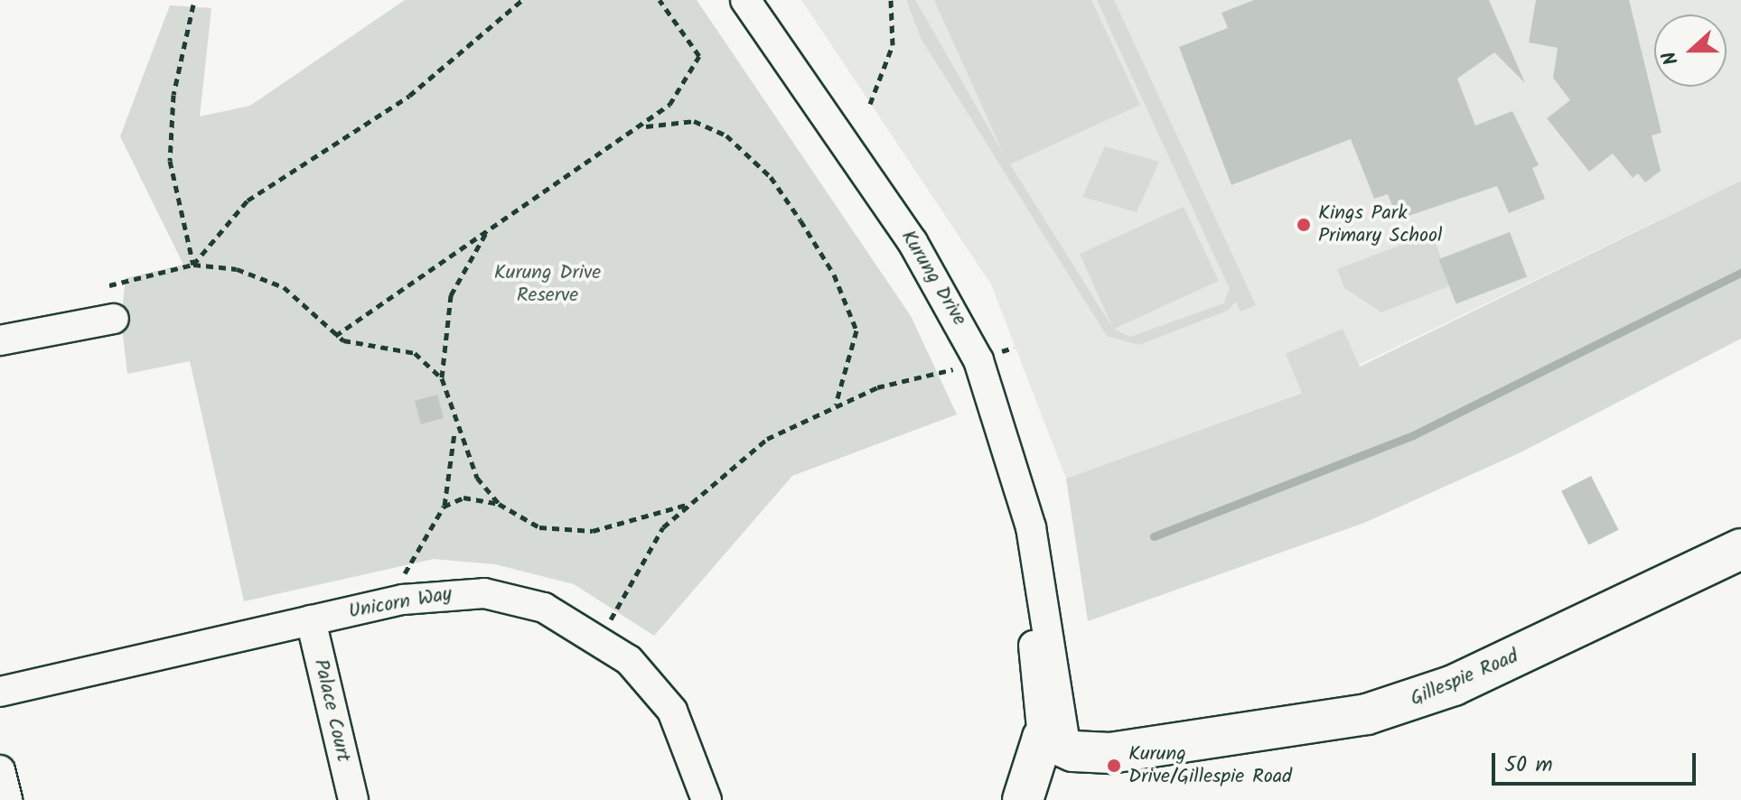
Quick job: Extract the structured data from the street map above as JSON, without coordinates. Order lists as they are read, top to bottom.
{
  "streets": {
    "street": [
      "Kurung Drive",
      "Unicorn Way",
      "Gillespie Road",
      "Palace Court"
    ]
  },
  "crossings": [
    ["Kurung Drive", "Gillespie Road"],
    ["Unicorn Way", "Palace Court"]
  ],
  "parks": ["Kurung Drive Reserve"],
  "places": ["Kings Park Primary School", "Kurung Drive/Gillespie Road"],
  "scale_bar": "50 m",
  "north": "left"
}
